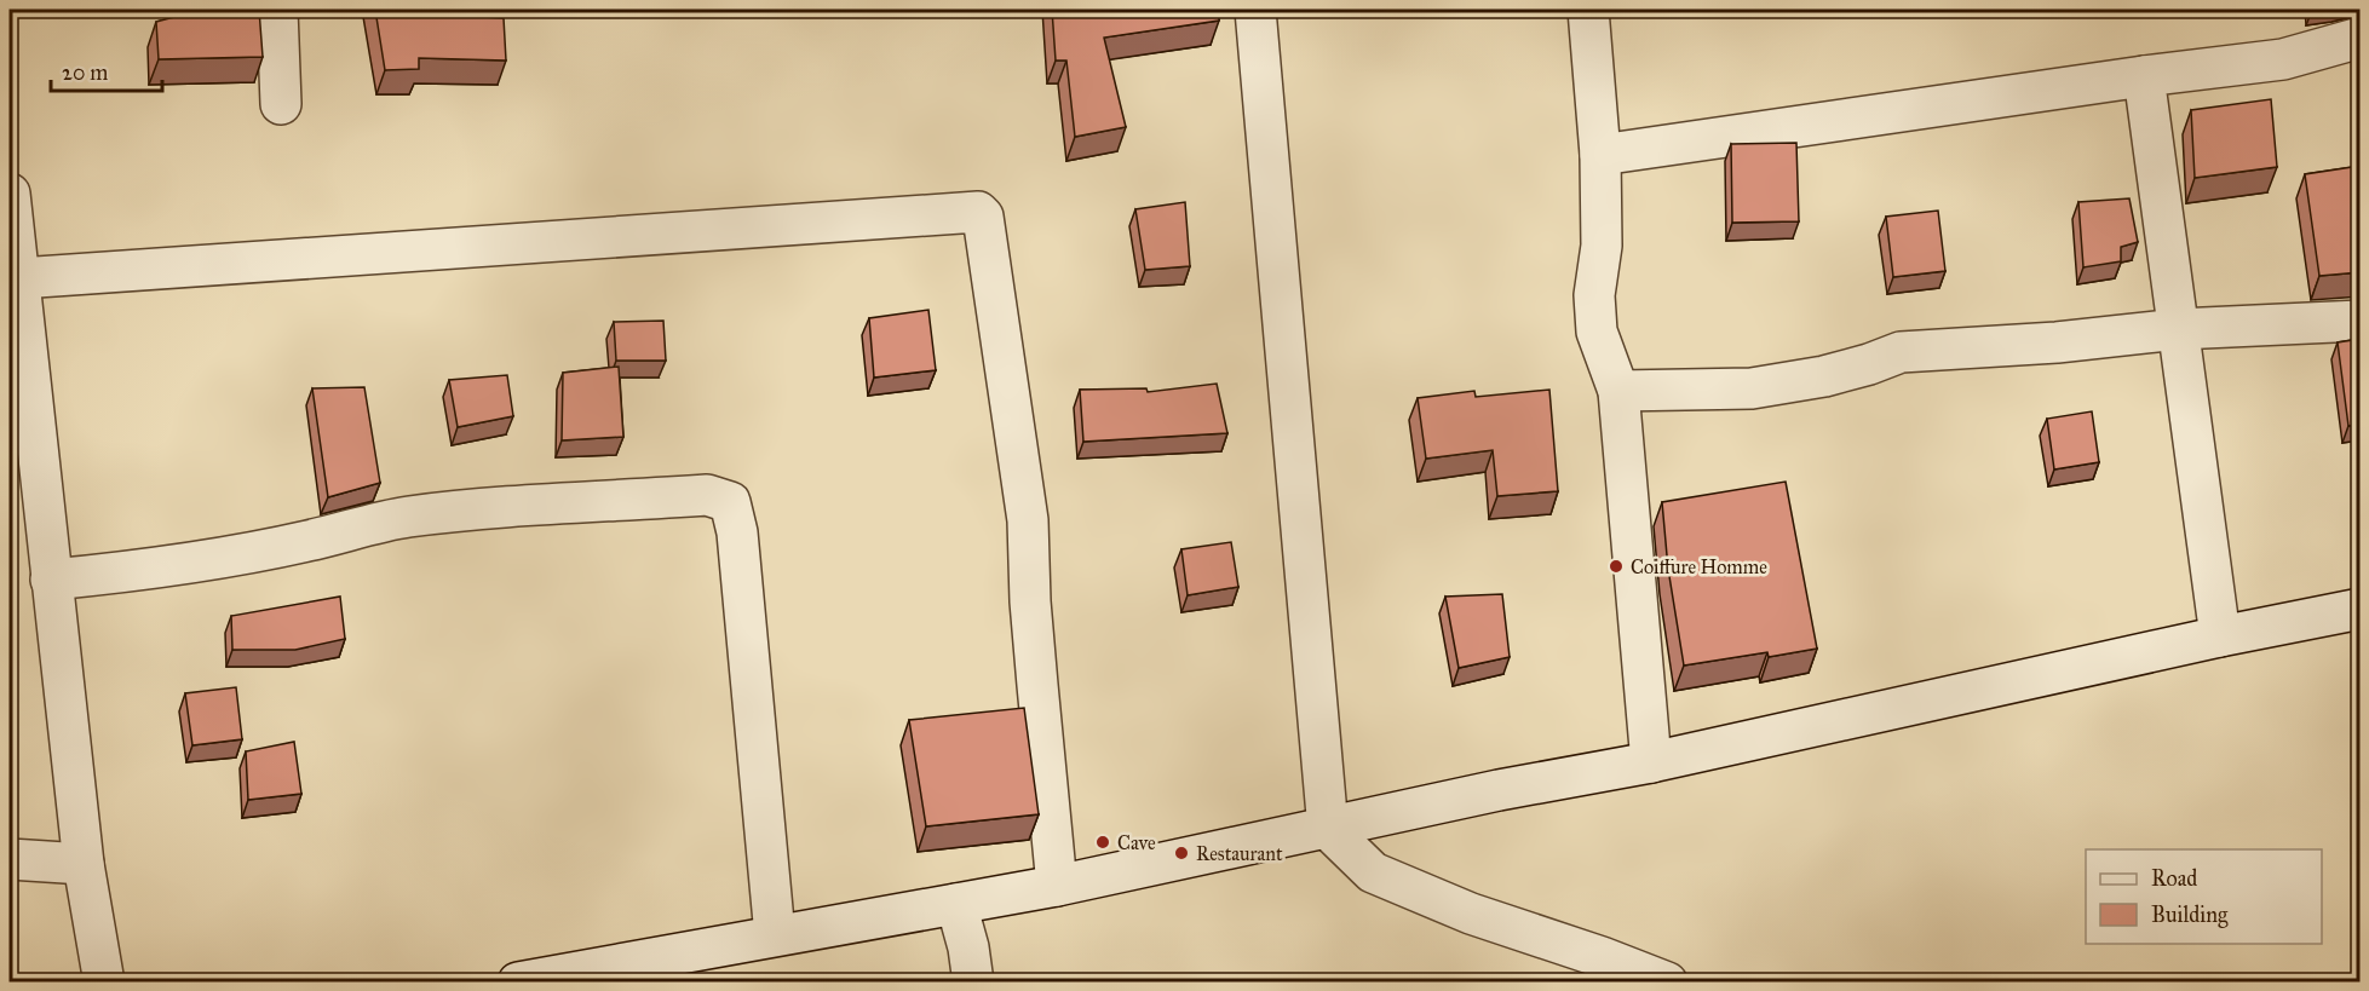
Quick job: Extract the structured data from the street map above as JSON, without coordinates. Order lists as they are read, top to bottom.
{
  "places": ["Coiffure Homme", "Cave", "Restaurant"],
  "legend": ["Road", "Building"],
  "scale_bar": "20 m"
}
